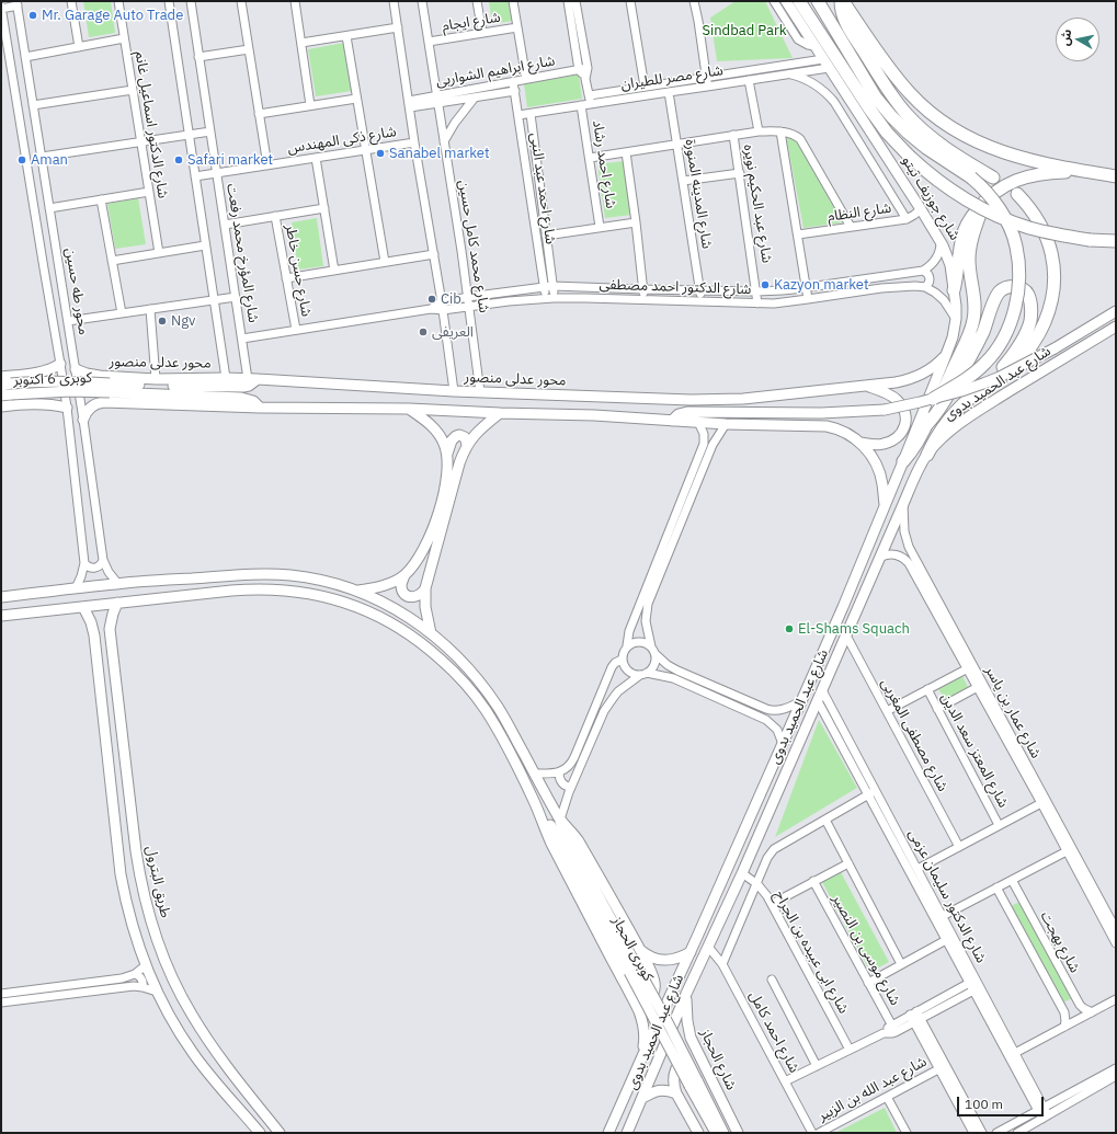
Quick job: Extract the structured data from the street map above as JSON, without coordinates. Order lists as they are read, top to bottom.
{
  "streets": {
    "highway": ["شارع جوزيف تيتو"],
    "main road": [
      "محور عدلى منصور",
      "كوبرى 6 اكتوبر",
      "شارع عبد الحميد بدوى",
      "طريق البترول",
      "كوبرى الحجاز",
      "شارع الحجاز"
    ],
    "street": [
      "شارع ايجام",
      "شارع ابراهيم الشواربى",
      "شارع مصر للطيران",
      "شارع الدكتور اسماعيل غانم",
      "شارع ذكى المهندس",
      "شارع احمد رشاد",
      "شارع احمد عبد النبى",
      "شارع المدينه المنورة",
      "شارع عبد الحكيم نويره",
      "شارع النظام",
      "شارع محمد كامل حسين",
      "شارع المؤرخ محمد رفعت",
      "شارع حسن خاطر",
      "شارع الدكتور احمد مصطفى",
      "محور طه حسين",
      "شارع عمار بن ياسر",
      "شارع مصطفى المغربى",
      "شارع المعتز سعد الدين",
      "شارع الدكتور سليمان عزمى",
      "شارع بهجت",
      "شارع موسى بن النصير",
      "شارع ابى عبيده بن الجراح",
      "شارع احمد كامل",
      "شارع عبد الله بن الزبير"
    ]
  },
  "crossings": [
    ["شارع ايجام", "شارع محمد كامل حسين"],
    ["شارع ابراهيم الشواربى", "شارع احمد عبد النبى"],
    ["شارع ابراهيم الشواربى", "شارع محمد كامل حسين"],
    ["شارع مصر للطيران", "شارع احمد رشاد"],
    ["شارع مصر للطيران", "شارع احمد عبد النبى"],
    ["شارع مصر للطيران", "شارع المدينه المنورة"],
    ["شارع مصر للطيران", "شارع جوزيف تيتو"],
    ["شارع ذكى المهندس", "شارع المؤرخ محمد رفعت"],
    ["شارع احمد عبد النبى", "شارع الدكتور احمد مصطفى"],
    ["شارع المدينه المنورة", "شارع الدكتور احمد مصطفى"],
    ["شارع جوزيف تيتو", "شارع النظام"],
    ["شارع جوزيف تيتو", "محور عدلى منصور"],
    ["شارع جوزيف تيتو", "شارع عبد الحميد بدوى"],
    ["شارع عبد الحكيم نويره", "شارع الدكتور احمد مصطفى"],
    ["شارع محمد كامل حسين", "شارع الدكتور احمد مصطفى"],
    ["شارع محمد كامل حسين", "محور عدلى منصور"],
    ["شارع المؤرخ محمد رفعت", "شارع الدكتور احمد مصطفى"],
    ["شارع المؤرخ محمد رفعت", "محور عدلى منصور"],
    ["شارع المؤرخ محمد رفعت", "كوبرى 6 اكتوبر"],
    ["شارع حسن خاطر", "شارع الدكتور احمد مصطفى"],
    ["محور طه حسين", "محور عدلى منصور"],
    ["محور عدلى منصور", "كوبرى 6 اكتوبر"],
    ["شارع عبد الحميد بدوى", "شارع عمار بن ياسر"],
    ["شارع عبد الحميد بدوى", "شارع مصطفى المغربى"],
    ["شارع عبد الحميد بدوى", "شارع الدكتور سليمان عزمى"],
    ["شارع عبد الحميد بدوى", "شارع ابى عبيده بن الجراح"],
    ["شارع عبد الحميد بدوى", "شارع احمد كامل"],
    ["شارع عبد الحميد بدوى", "شارع الحجاز"]
  ],
  "parks": ["Sindbad Park"],
  "places": [
    "Mr. Garage Auto Trade",
    "Sanabel market",
    "Aman",
    "Safari market",
    "Kazyon market",
    "Cib",
    "Ngv",
    "العريفى",
    "El-Shams Squach"
  ],
  "scale_bar": "100 m",
  "north": "left"
}
